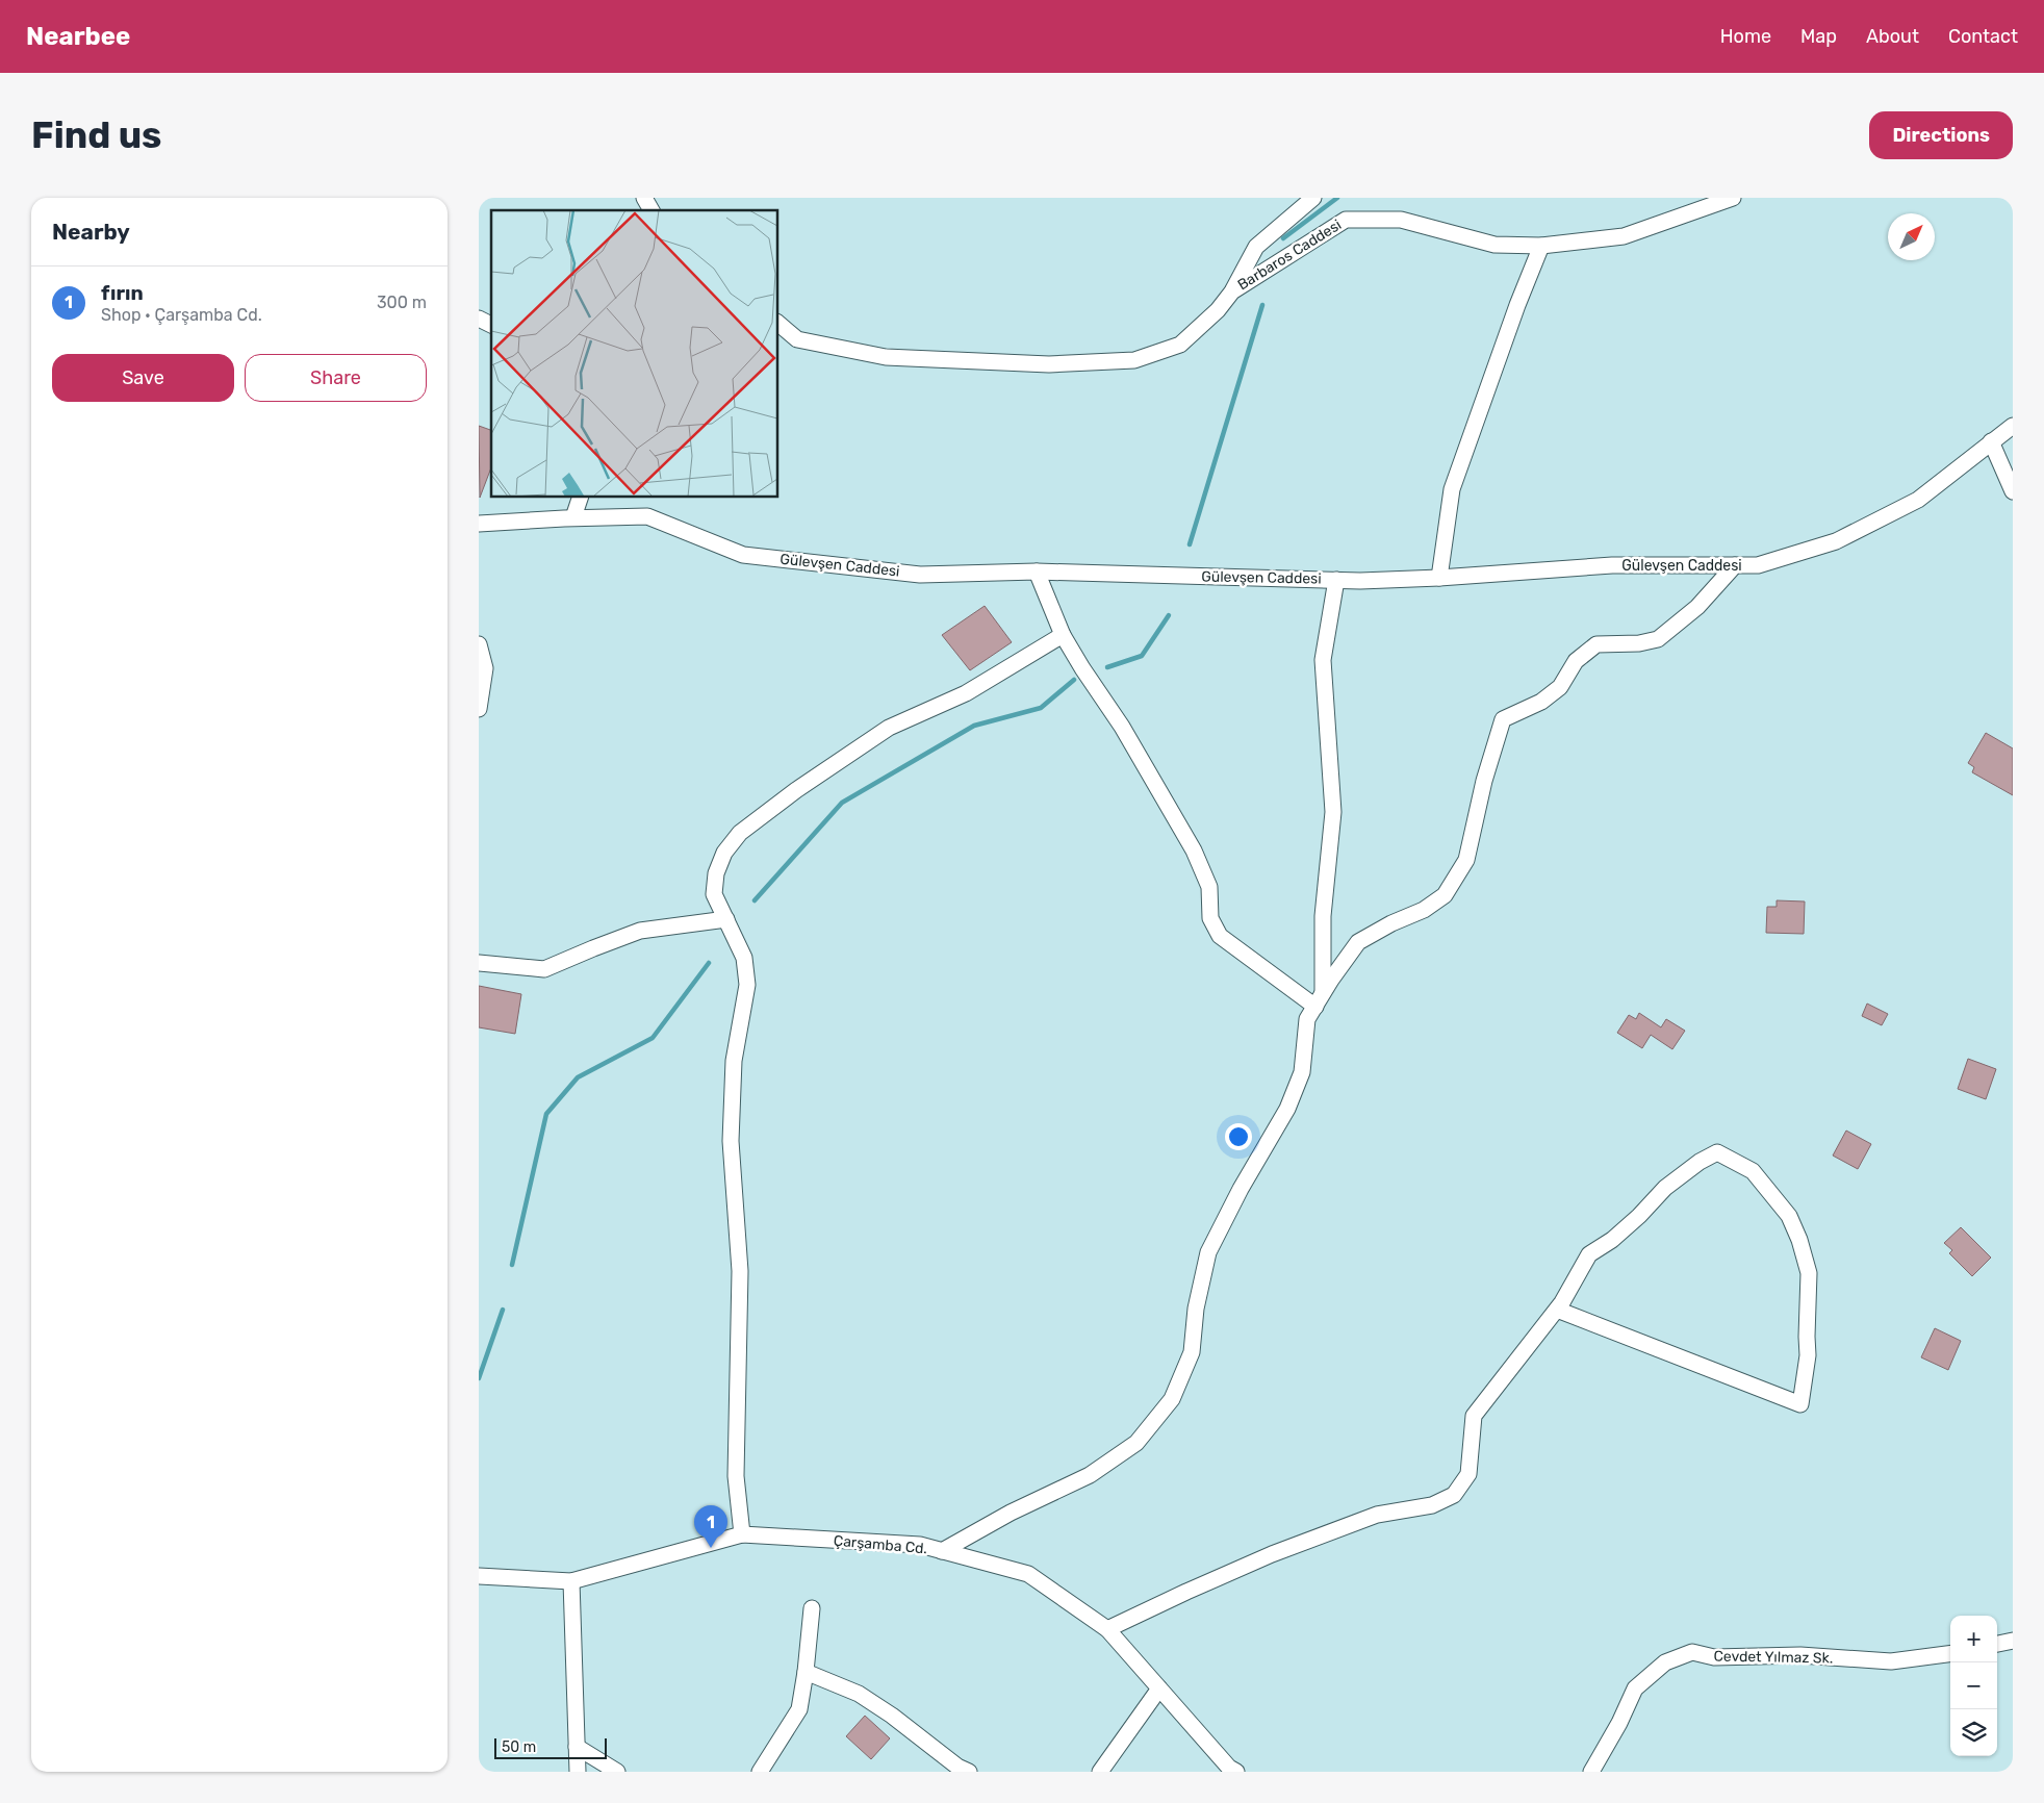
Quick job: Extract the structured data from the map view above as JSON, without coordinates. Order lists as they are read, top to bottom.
{
  "streets": {
    "street": [
      "Barbaros Caddesi",
      "Gülevşen Caddesi",
      "Çarşamba Cd.",
      "Cevdet Yılmaz Sk."
    ]
  },
  "scale_bar": "50 m",
  "north": "top right",
  "page": {
    "header": "Nearbee",
    "nav": [
      "Home",
      "Map",
      "About",
      "Contact"
    ],
    "buttons": [
      "Directions",
      ["Save", "Share"]
    ],
    "title": "Find us",
    "heading": "Nearby",
    "list": [
      {
        "mark": "1",
        "name": "fırın",
        "note": "Shop · Çarşamba Cd.",
        "value": "300 m"
      }
    ],
    "pins": "1",
    "map_buttons": ["+", "−"],
    "scale": "50 m"
  }
}
